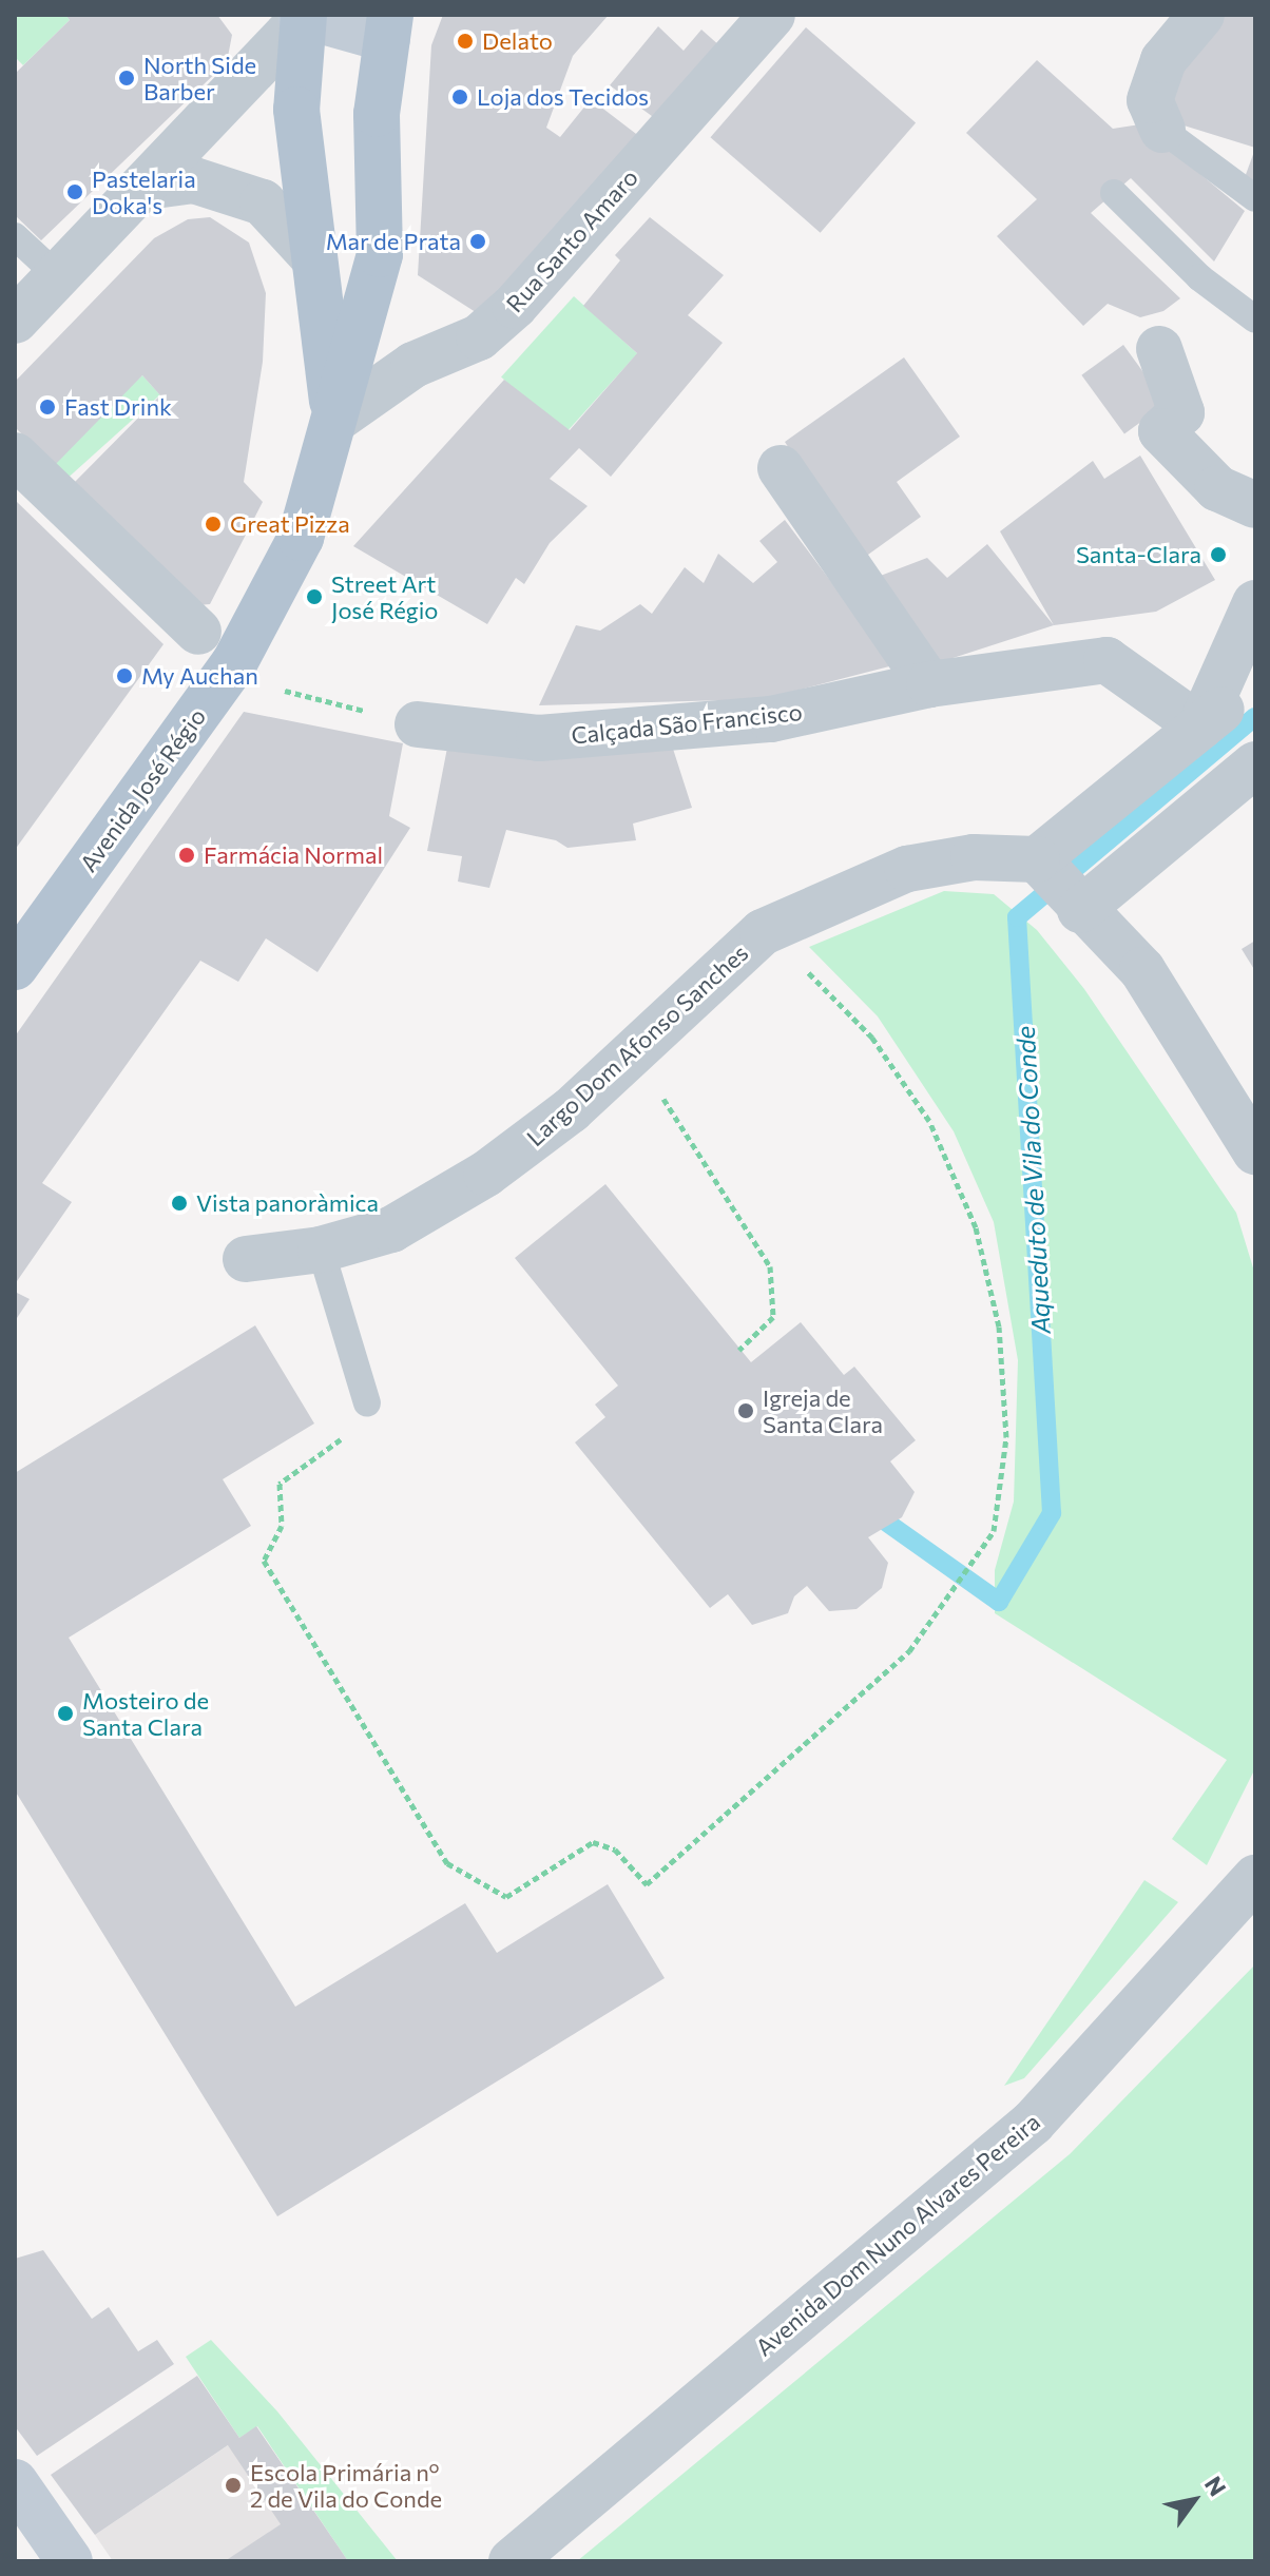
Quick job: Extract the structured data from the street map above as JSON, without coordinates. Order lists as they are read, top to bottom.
{
  "streets": {
    "main road": ["Avenida José Régio"],
    "street": [
      "Rua Santo Amaro",
      "Calçada São Francisco",
      "Largo Dom Afonso Sanches",
      "Avenida Dom Nuno Alvares Pereira"
    ]
  },
  "crossings": [
    ["Rua Santo Amaro", "Avenida José Régio"]
  ],
  "water": ["Aqueduto de Vila do Conde"],
  "places": [
    "Delato",
    "North Side Barber",
    "Loja dos Tecidos",
    "Pastelaria Doka's",
    "Mar de Prata",
    "Fast Drink",
    "Great Pizza",
    "Santa-Clara",
    "Street Art José Régio",
    "My Auchan",
    "Farmácia Normal",
    "Vista panoràmica",
    "Igreja de Santa Clara",
    "Mosteiro de Santa Clara",
    "Escola Primária nº 2 de Vila do Conde"
  ],
  "north": "top right"
}
